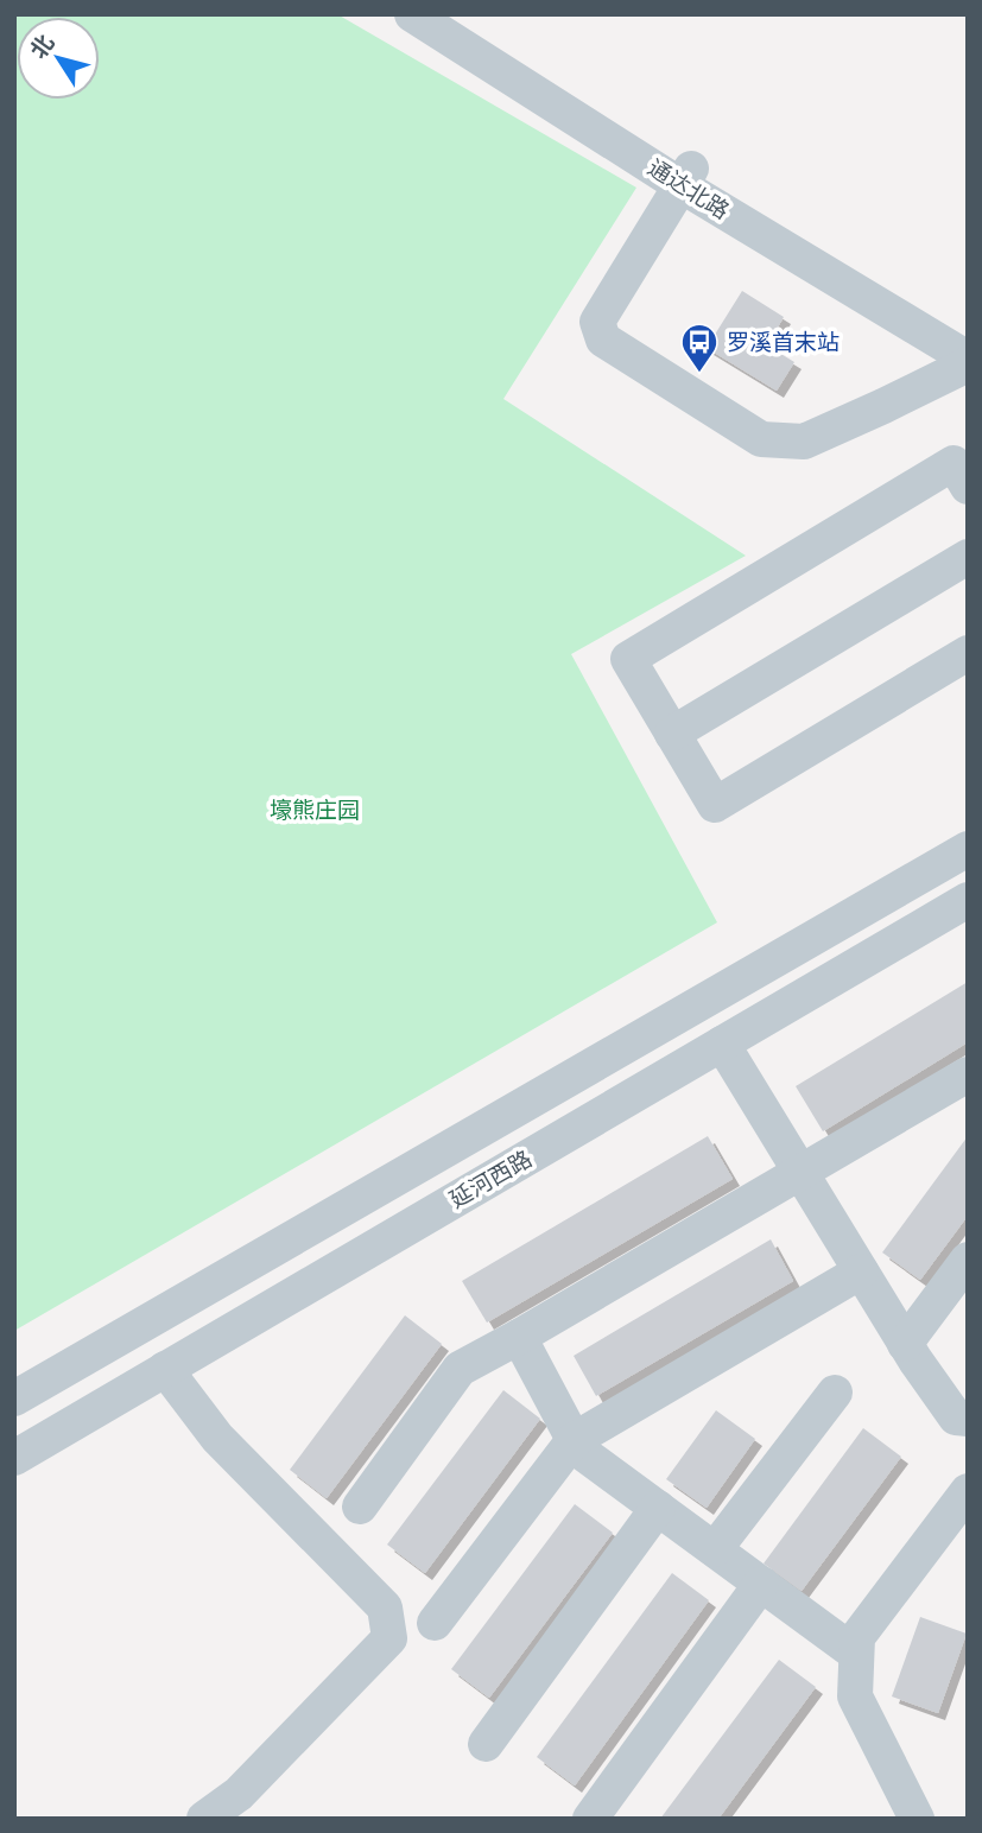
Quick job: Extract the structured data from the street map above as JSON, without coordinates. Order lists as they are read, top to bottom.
{
  "streets": {
    "street": ["通达北路", "延河西路"]
  },
  "parks": ["壕熊庄园"],
  "places": {
    "bus stop": ["罗溪首末站"]
  },
  "north": "top left"
}
